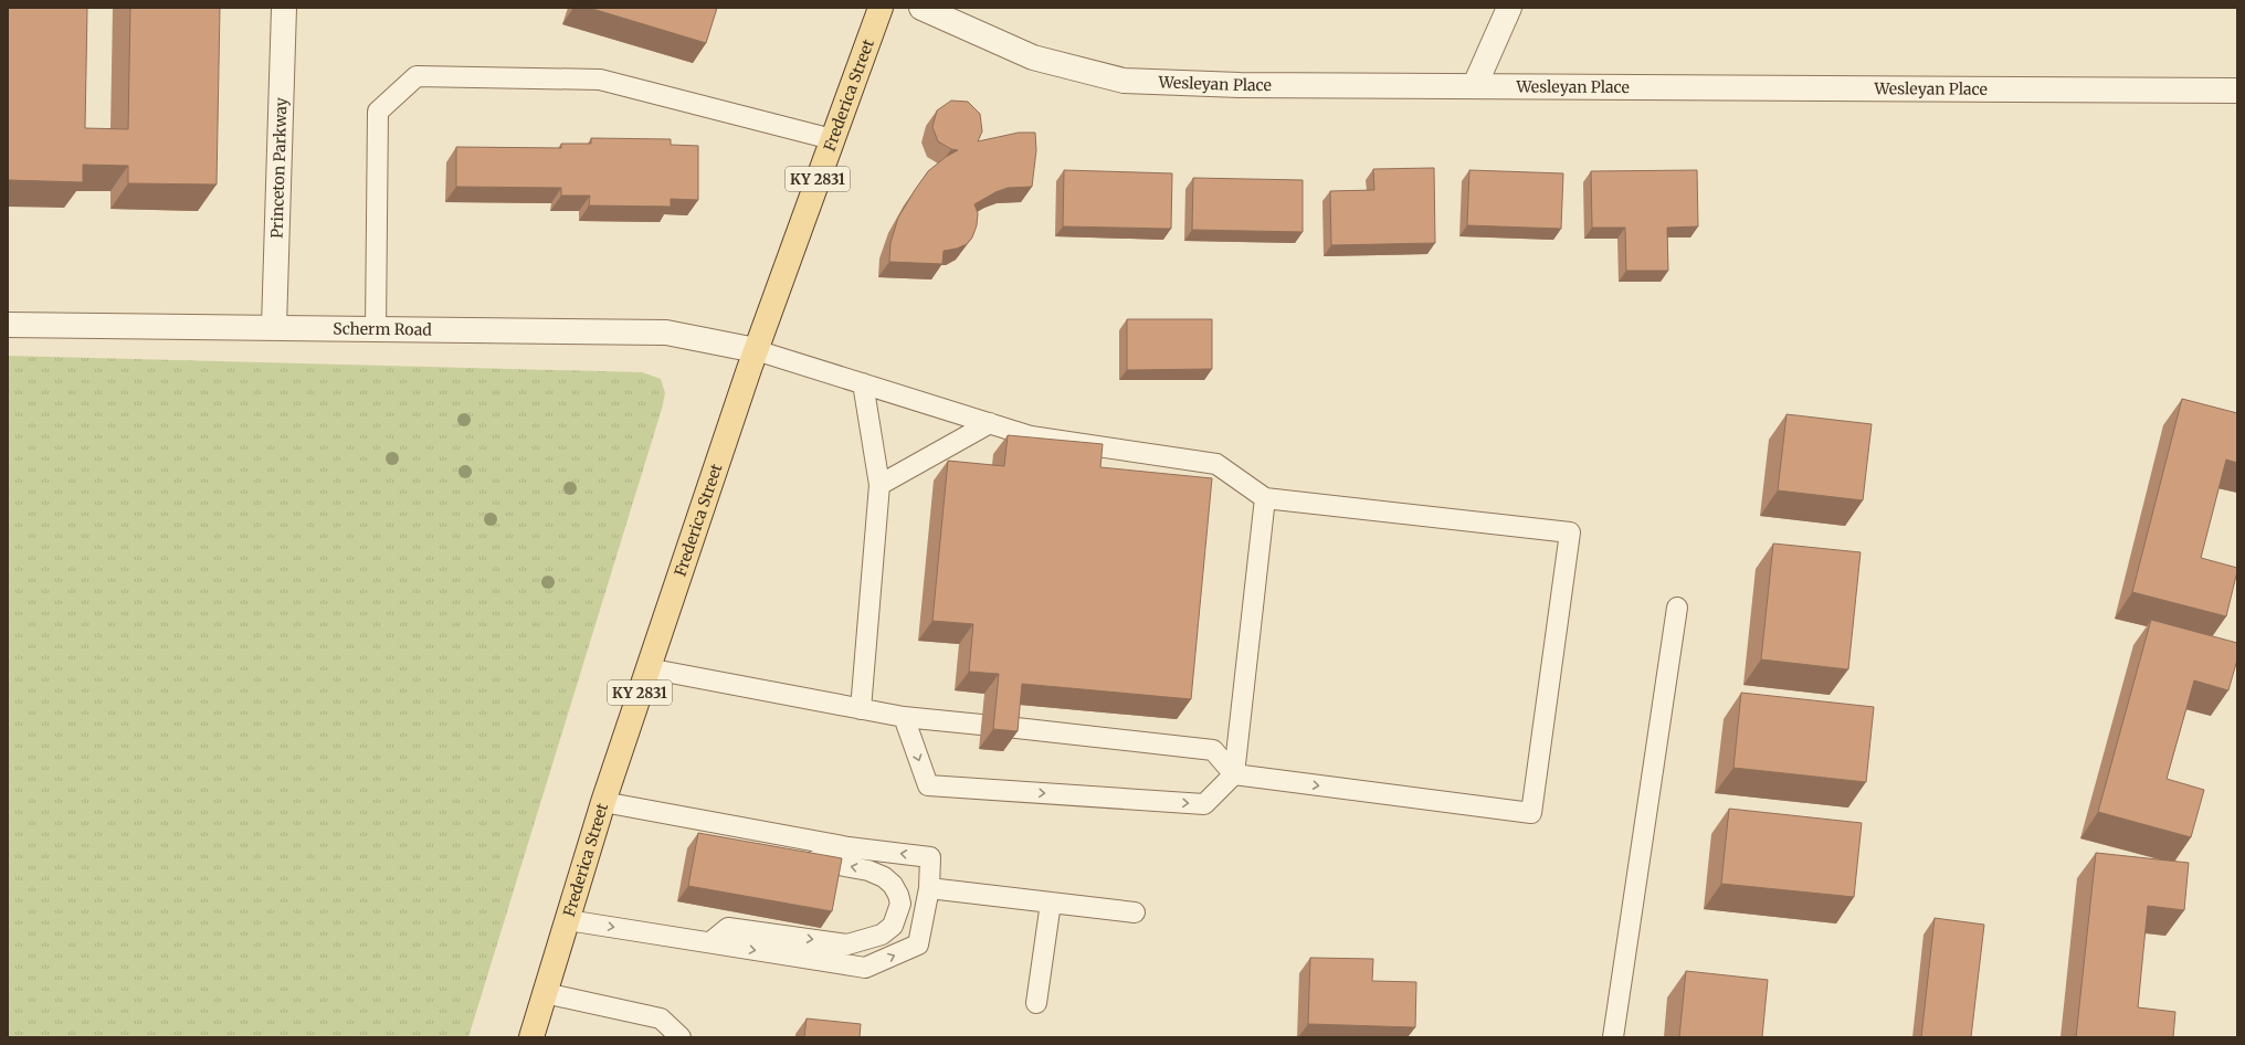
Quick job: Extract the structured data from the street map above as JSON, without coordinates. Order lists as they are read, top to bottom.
{
  "streets": {
    "main road": ["Frederica Street", "KY 2831"],
    "street": ["Wesleyan Place", "Princeton Parkway", "Scherm Road"]
  },
  "crossings": [
    ["Frederica Street", "Scherm Road"],
    ["Princeton Parkway", "Scherm Road"]
  ]
}
